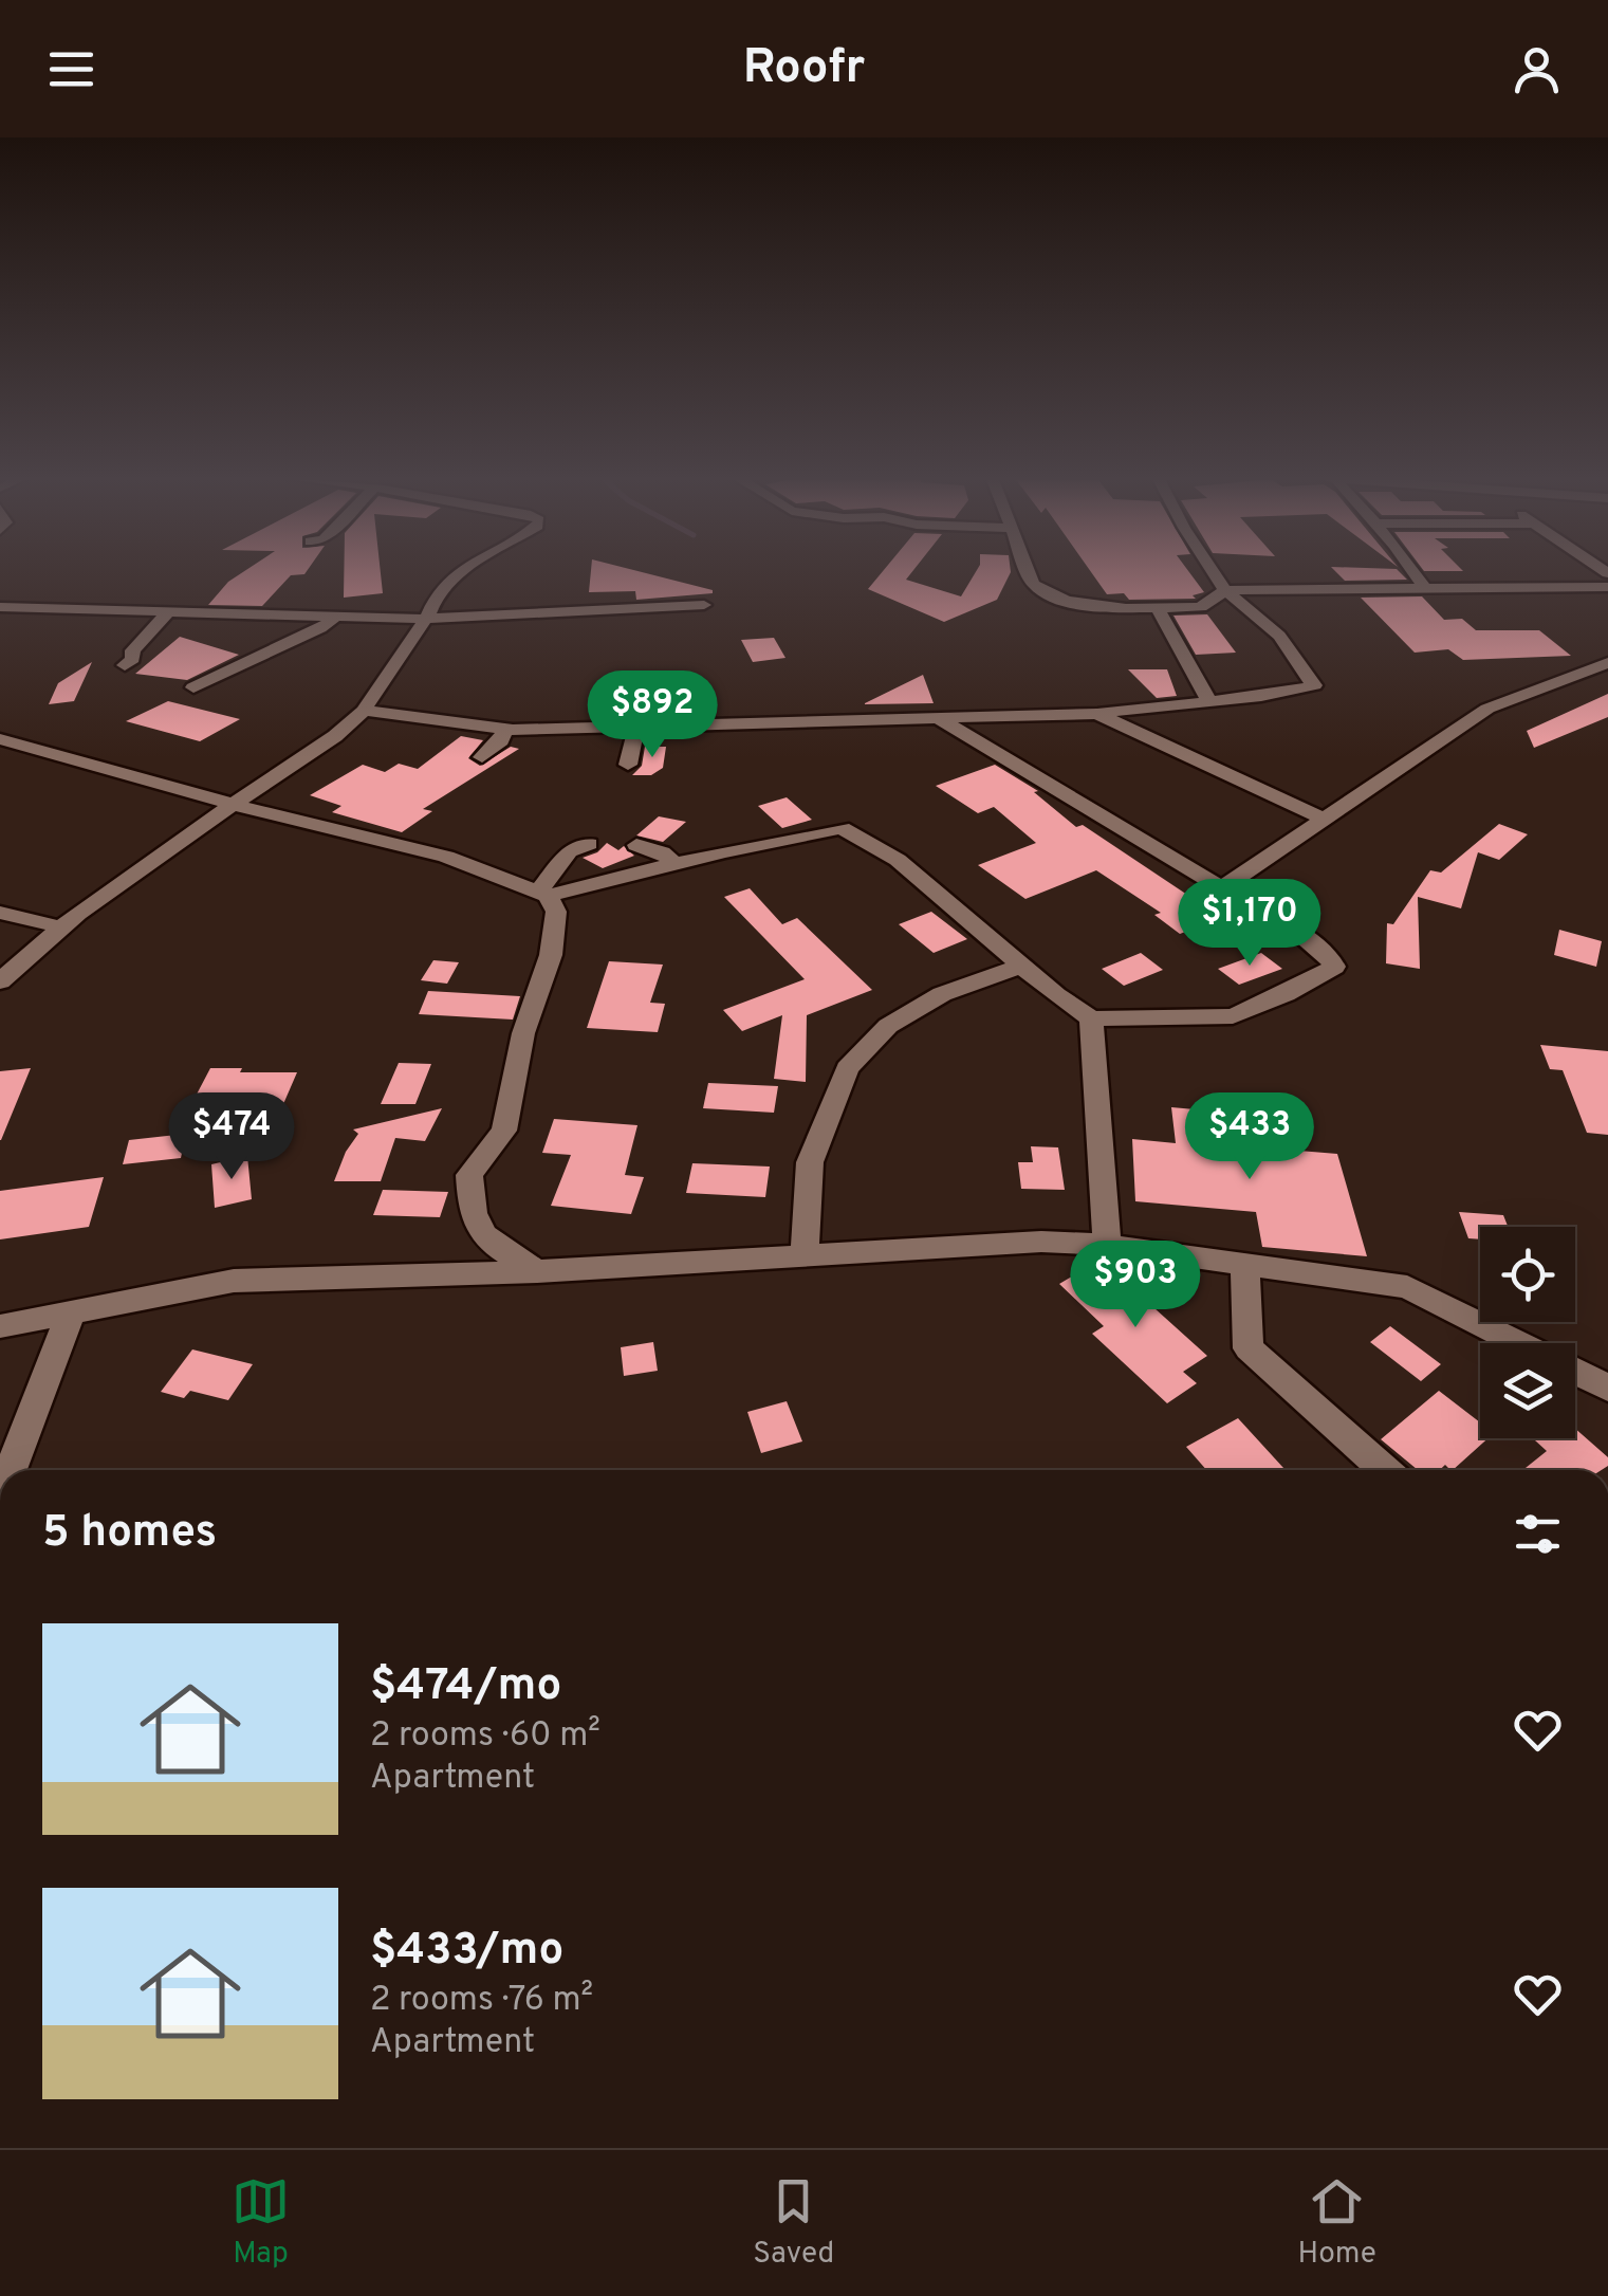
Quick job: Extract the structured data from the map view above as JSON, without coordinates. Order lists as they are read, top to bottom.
{
  "page": {
    "header": "Roofr",
    "price": [
      "$892",
      "$1,170",
      "$474",
      "$433",
      "$903"
    ],
    "heading": "5 homes",
    "list": [
      {
        "name": "$474/mo",
        "note": "2 rooms · 60 m² · Apartment"
      },
      {
        "name": "$433/mo",
        "note": "2 rooms · 76 m² · Apartment"
      }
    ],
    "tabs": ["Map", "Saved", "Home"]
  }
}
